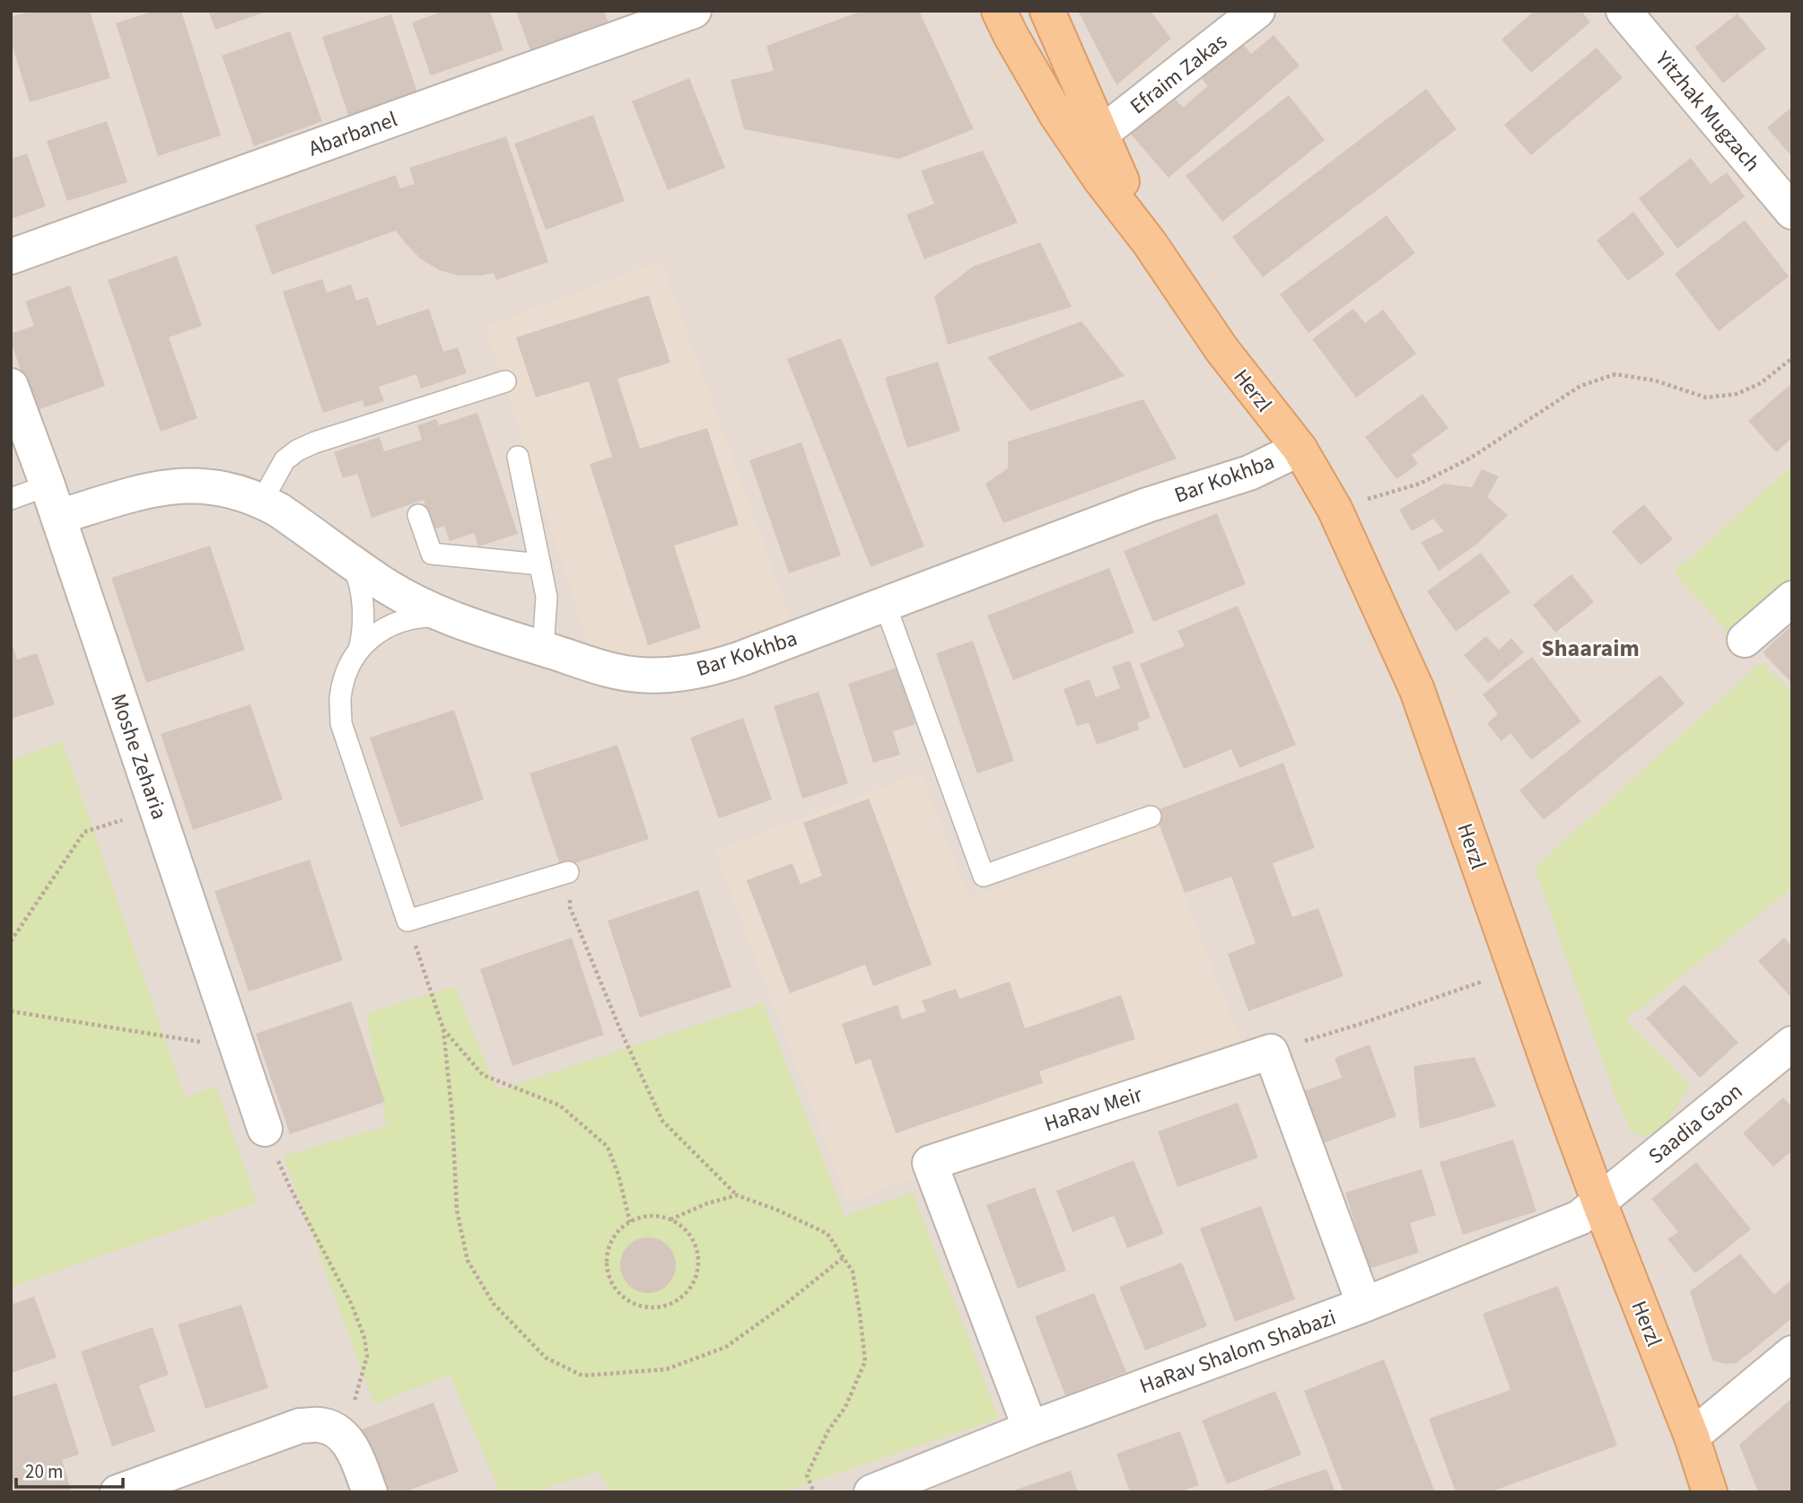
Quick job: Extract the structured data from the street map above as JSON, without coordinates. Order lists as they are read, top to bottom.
{
  "streets": {
    "main road": ["Herzl"],
    "street": [
      "Efraim Zakas",
      "Yitzhak Mugzach",
      "Abarbanel",
      "Bar Kokhba",
      "Moshe Zeharia",
      "HaRav Meir",
      "Saadia Gaon",
      "HaRav Shalom Shabazi"
    ]
  },
  "crossings": [
    ["Efraim Zakas", "Herzl"],
    ["Herzl", "Bar Kokhba"],
    ["Herzl", "Saadia Gaon"],
    ["Herzl", "HaRav Shalom Shabazi"],
    ["Bar Kokhba", "Moshe Zeharia"],
    ["HaRav Meir", "HaRav Shalom Shabazi"],
    ["Saadia Gaon", "HaRav Shalom Shabazi"]
  ],
  "districts": ["Shaaraim"],
  "scale_bar": "20 m"
}
